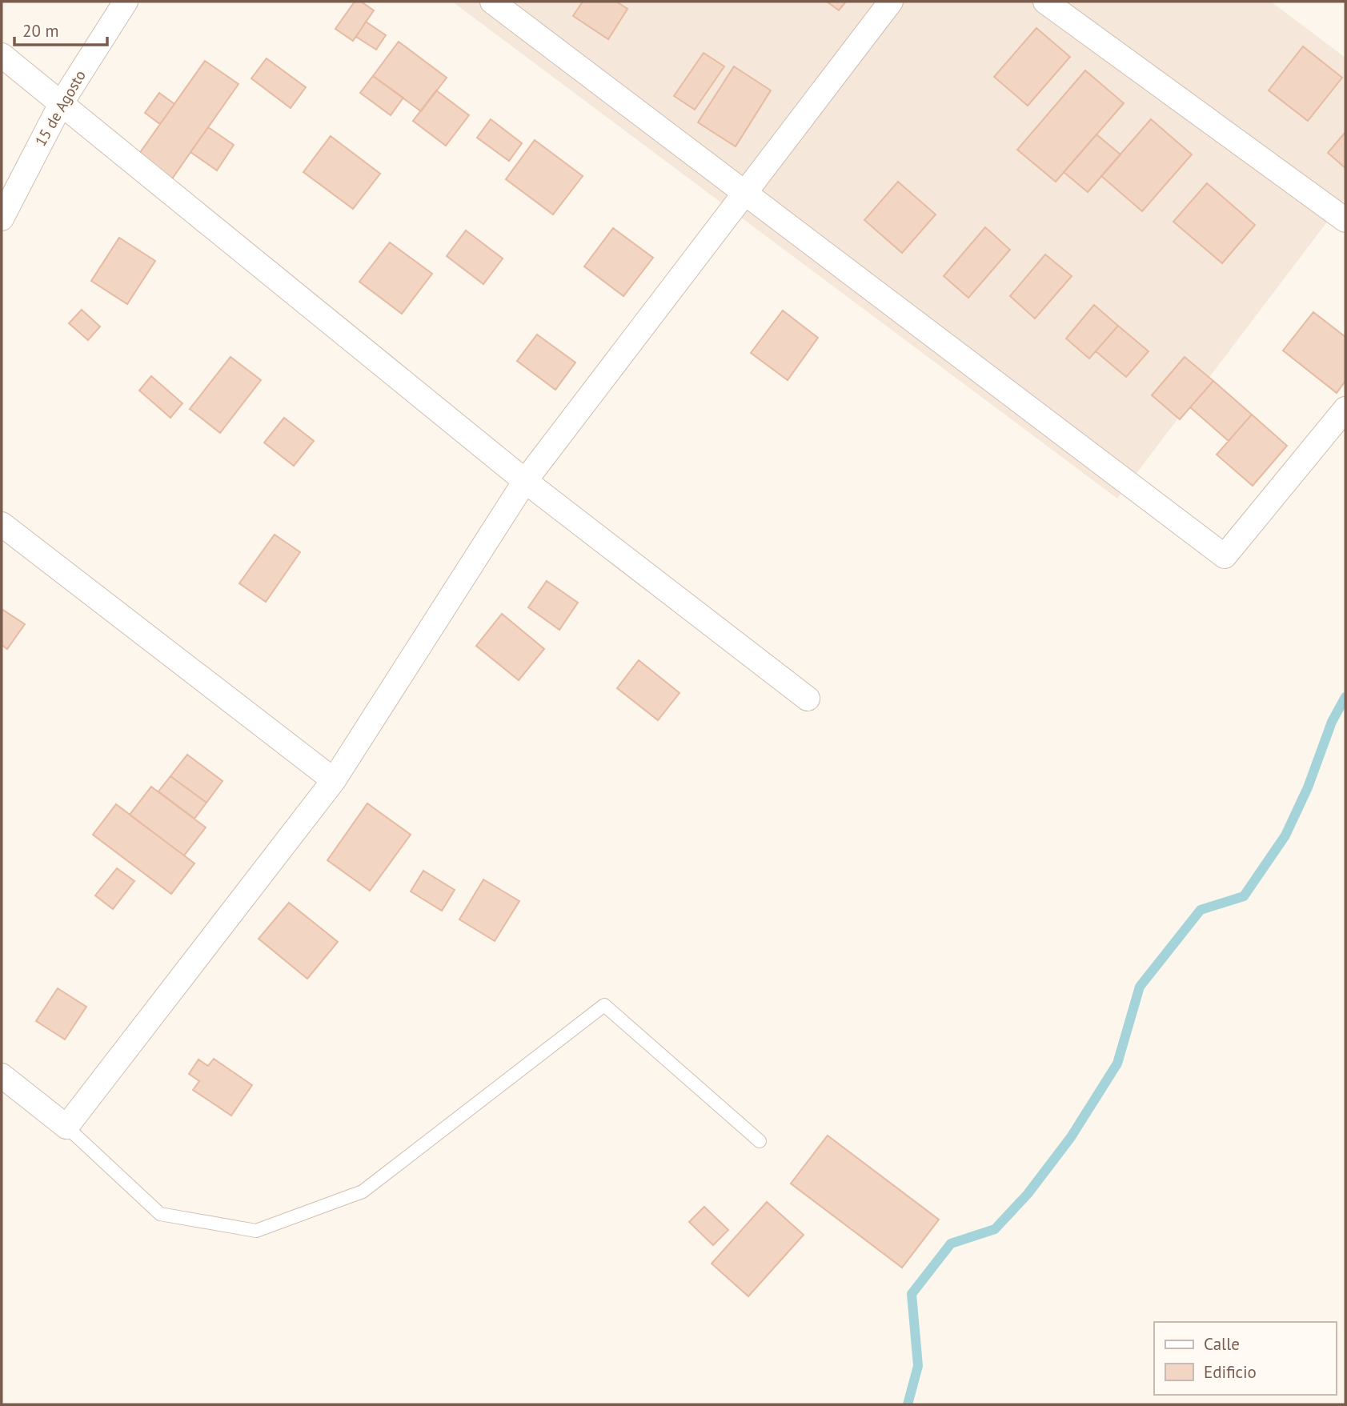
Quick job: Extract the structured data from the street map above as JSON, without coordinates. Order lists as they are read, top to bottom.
{
  "streets": {
    "street": ["15 de Agosto"]
  },
  "legend": ["Calle", "Edificio"],
  "scale_bar": "20 m"
}
